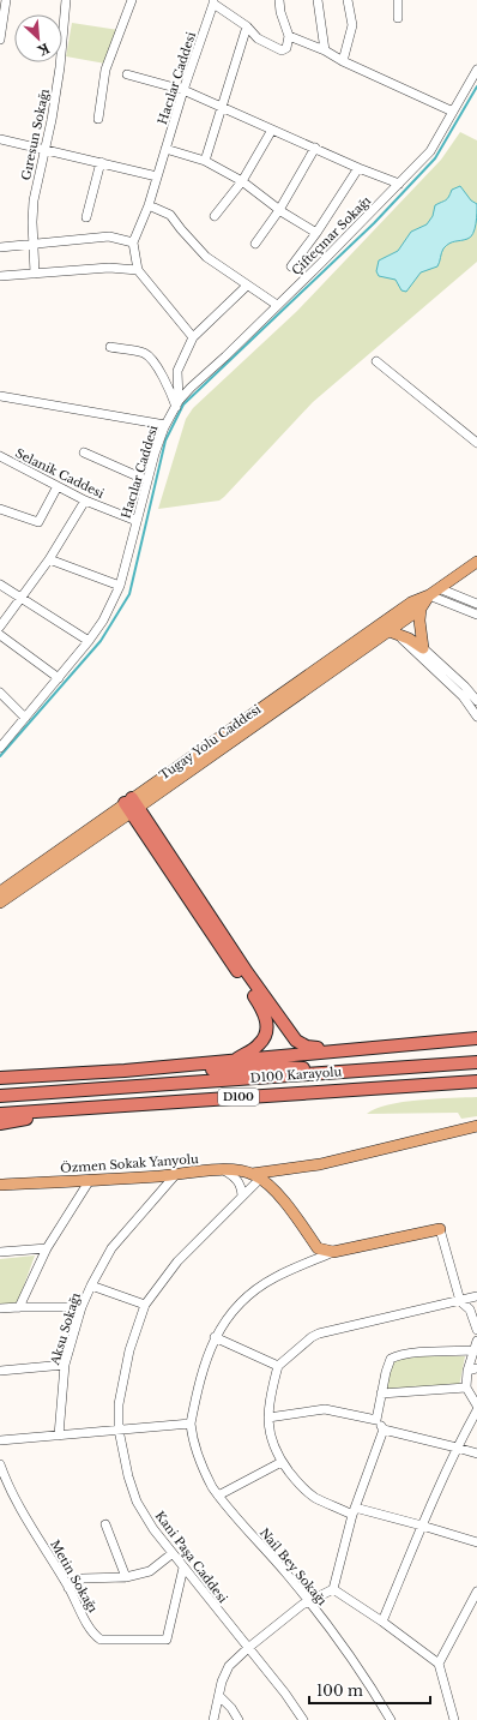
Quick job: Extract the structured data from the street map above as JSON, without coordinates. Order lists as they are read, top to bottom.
{
  "streets": {
    "highway": ["D100 Karayolu", "D100"],
    "main road": ["Tugay Yolu Caddesi", "Özmen Sokak Yanyolu"],
    "street": [
      "Hacılar Caddesi",
      "Gıresun Sokağı",
      "Çifteçınar Sokağı",
      "Selanik Caddesi",
      "Aksu Sokağı",
      "Kani Paşa Caddesi",
      "Nail Bey Sokağı",
      "Metin Sokağı"
    ]
  },
  "crossings": [
    ["Hacılar Caddesi", "Çifteçınar Sokağı"],
    ["Hacılar Caddesi", "Selanik Caddesi"],
    ["Özmen Sokak Yanyolu", "Aksu Sokağı"],
    ["Özmen Sokak Yanyolu", "Kani Paşa Caddesi"],
    ["Kani Paşa Caddesi", "Metin Sokağı"]
  ],
  "scale_bar": "100 m",
  "north": "bottom right"
}
